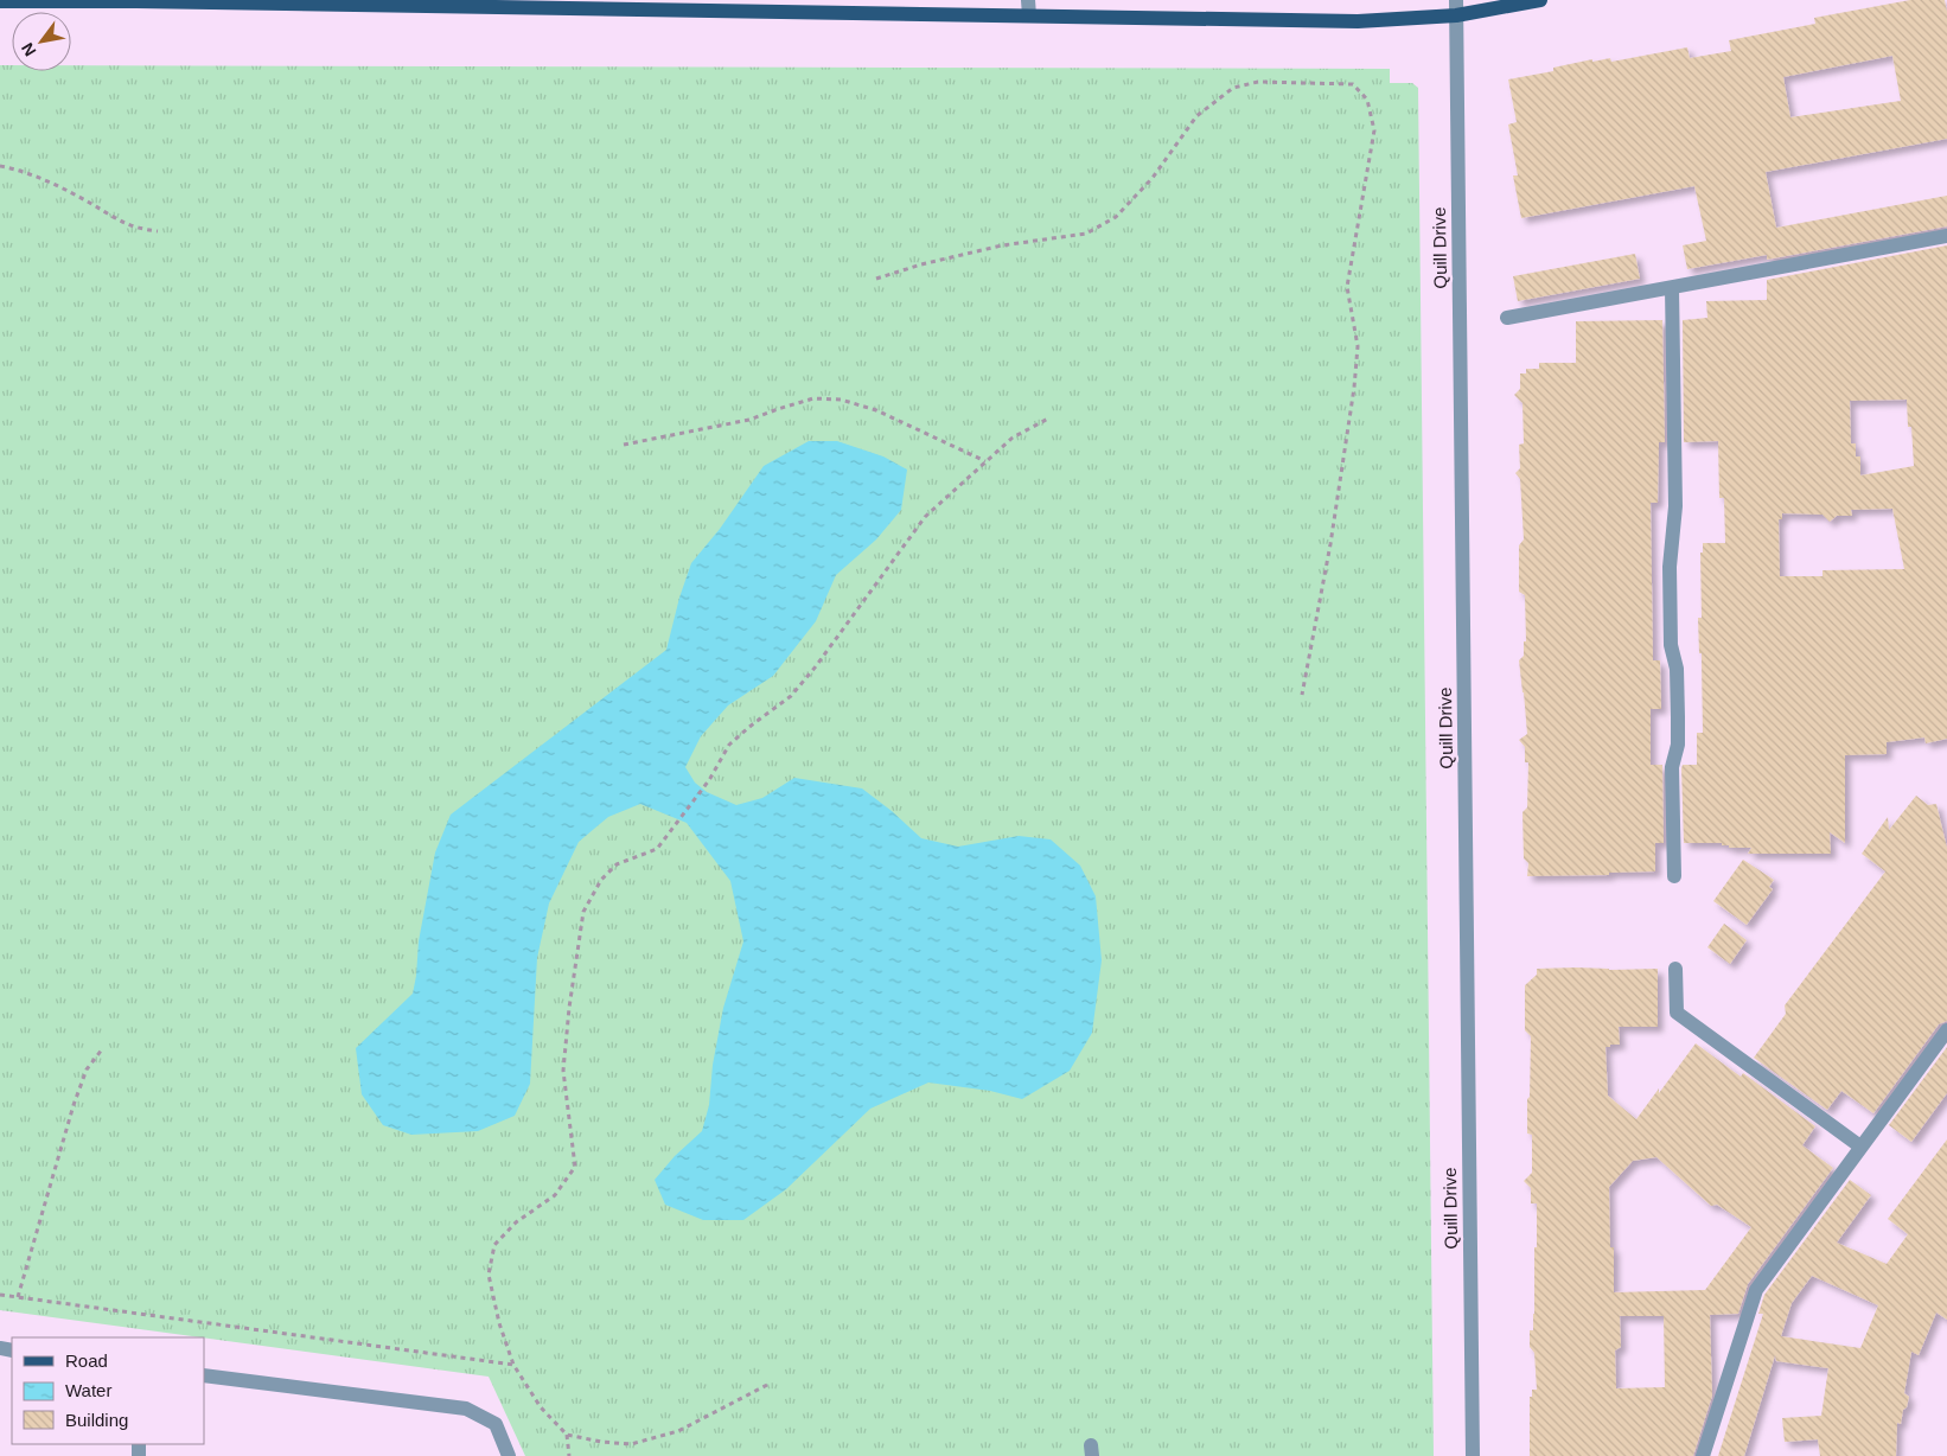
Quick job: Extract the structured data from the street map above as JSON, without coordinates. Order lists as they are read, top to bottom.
{
  "streets": {
    "street": ["Quill Drive"]
  },
  "legend": ["Road", "Water", "Building"],
  "north": "bottom left"
}
